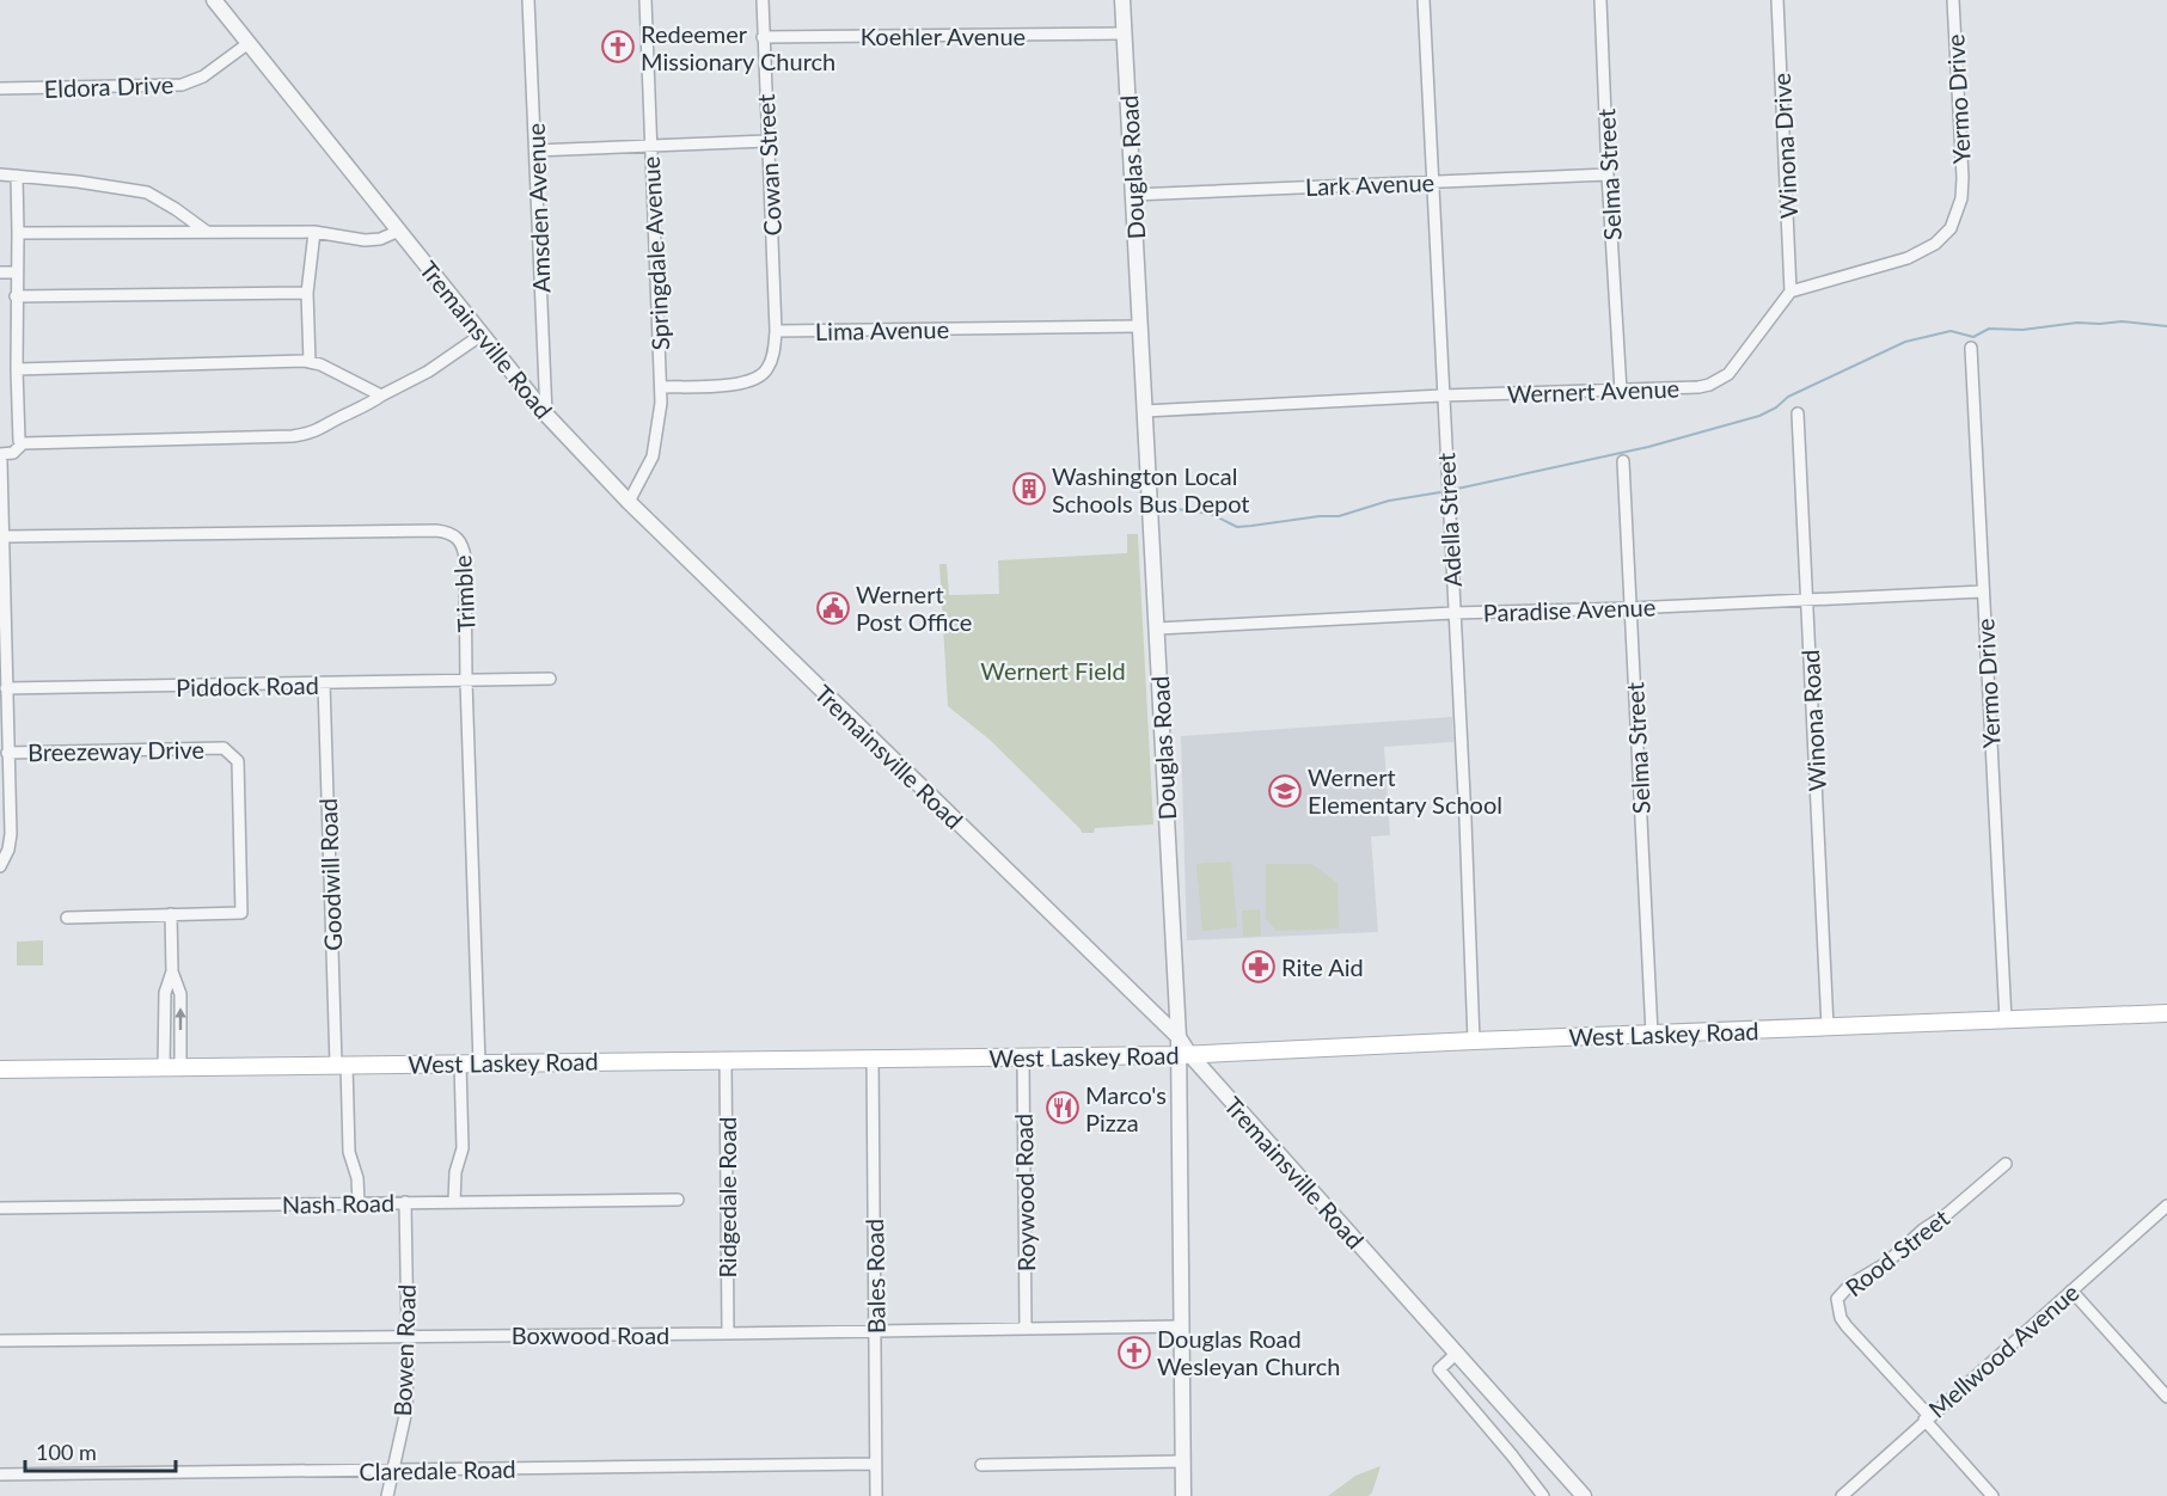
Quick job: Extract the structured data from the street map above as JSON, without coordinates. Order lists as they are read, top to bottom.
{
  "streets": {
    "main road": ["West Laskey Road"],
    "street": [
      "Koehler Avenue",
      "Eldora Drive",
      "Yermo Drive",
      "Winona Drive",
      "Cowan Street",
      "Douglas Road",
      "Selma Street",
      "Lark Avenue",
      "Amsden Avenue",
      "Springdale Avenue",
      "Lima Avenue",
      "Tremainsville Road",
      "Wernert Avenue",
      "Adella Street",
      "Trimble",
      "Paradise Avenue",
      "Piddock Road",
      "Winona Road",
      "Breezeway Drive",
      "Goodwill Road",
      "Roywood Road",
      "Ridgedale Road",
      "Nash Road",
      "Rood Street",
      "Bales Road",
      "Boxwood Road",
      "Bowen Road",
      "Mellwood Avenue",
      "Claredale Road"
    ]
  },
  "crossings": [
    ["Koehler Avenue", "Cowan Street"],
    ["Koehler Avenue", "Douglas Road"],
    ["Eldora Drive", "Tremainsville Road"],
    ["Yermo Drive", "Winona Drive"],
    ["Yermo Drive", "Wernert Avenue"],
    ["Yermo Drive", "Paradise Avenue"],
    ["Yermo Drive", "West Laskey Road"],
    ["Winona Drive", "Wernert Avenue"],
    ["Cowan Street", "Lima Avenue"],
    ["Douglas Road", "Lark Avenue"],
    ["Douglas Road", "Lima Avenue"],
    ["Douglas Road", "Tremainsville Road"],
    ["Douglas Road", "Wernert Avenue"],
    ["Douglas Road", "Paradise Avenue"],
    ["Douglas Road", "West Laskey Road"],
    ["Douglas Road", "Boxwood Road"],
    ["Selma Street", "Lark Avenue"],
    ["Selma Street", "Wernert Avenue"],
    ["Selma Street", "Paradise Avenue"],
    ["Selma Street", "West Laskey Road"],
    ["Lark Avenue", "Adella Street"],
    ["Amsden Avenue", "Tremainsville Road"],
    ["Springdale Avenue", "Tremainsville Road"],
    ["Tremainsville Road", "West Laskey Road"],
    ["Wernert Avenue", "Adella Street"],
    ["Adella Street", "Paradise Avenue"],
    ["Adella Street", "West Laskey Road"],
    ["Trimble", "Piddock Road"],
    ["Trimble", "West Laskey Road"],
    ["Paradise Avenue", "Winona Road"],
    ["Piddock Road", "Breezeway Drive"],
    ["Piddock Road", "Goodwill Road"],
    ["Winona Road", "West Laskey Road"],
    ["Goodwill Road", "West Laskey Road"],
    ["Goodwill Road", "Nash Road"],
    ["West Laskey Road", "Roywood Road"],
    ["West Laskey Road", "Ridgedale Road"],
    ["West Laskey Road", "Bales Road"],
    ["Roywood Road", "Boxwood Road"],
    ["Ridgedale Road", "Boxwood Road"],
    ["Nash Road", "Bowen Road"],
    ["Rood Street", "Mellwood Avenue"],
    ["Bales Road", "Boxwood Road"],
    ["Bales Road", "Claredale Road"],
    ["Boxwood Road", "Bowen Road"],
    ["Bowen Road", "Claredale Road"]
  ],
  "parks": ["Wernert Field"],
  "places": {
    "church": ["Redeemer Missionary Church", "Douglas Road Wesleyan Church"],
    "building": ["Washington Local Schools Bus Depot"],
    "public building": ["Wernert Post Office"],
    "school or university": ["Wernert Elementary School"],
    "pharmacy": ["Rite Aid"],
    "restaurant": ["Marco's Pizza"]
  },
  "scale_bar": "100 m"
}
